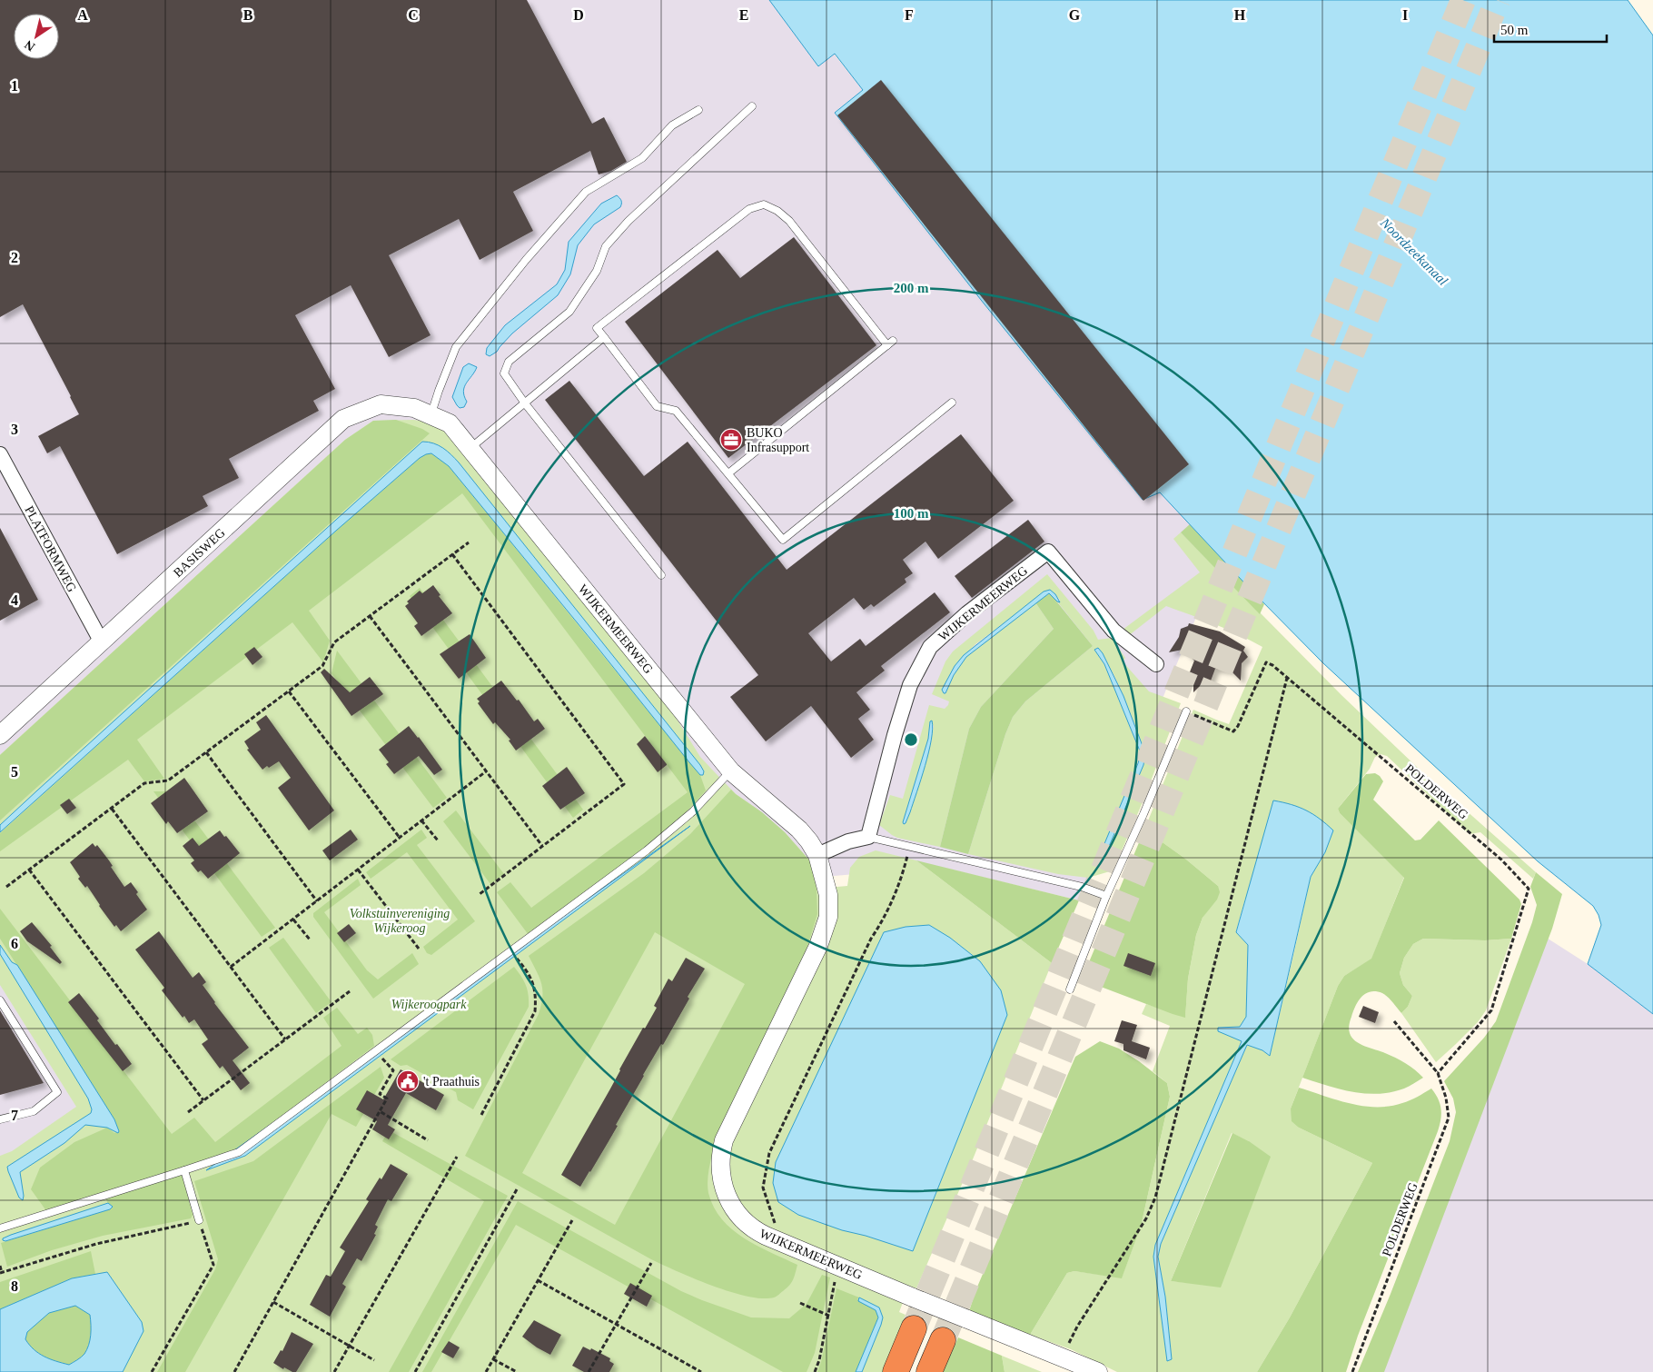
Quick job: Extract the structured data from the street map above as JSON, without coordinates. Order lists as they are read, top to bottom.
{
  "streets": {
    "street": ["PLATFORMWEG", "BASISWEG", "WIJKERMEERWEG"],
    "path": ["POLDERWEG"]
  },
  "crossings": [
    ["PLATFORMWEG", "BASISWEG"],
    ["BASISWEG", "WIJKERMEERWEG"]
  ],
  "water": ["Noordzeekanaal"],
  "parks": ["Volkstuinvereniging Wijkeroog", "Wijkeroogpark"],
  "places": {
    "office": ["BUKO Infrasupport"],
    "public building": ["'t Praathuis"]
  },
  "scale_bar": "50 m",
  "north": "bottom left",
  "grid": {
    "columns": [
      "A",
      "B",
      "C",
      "D",
      "E",
      "F",
      "G",
      "H",
      "I"
    ],
    "rows": [
      "1",
      "2",
      "3",
      "4",
      "5",
      "6",
      "7",
      "8"
    ]
  },
  "rings": ["200 m", "100 m"]
}
